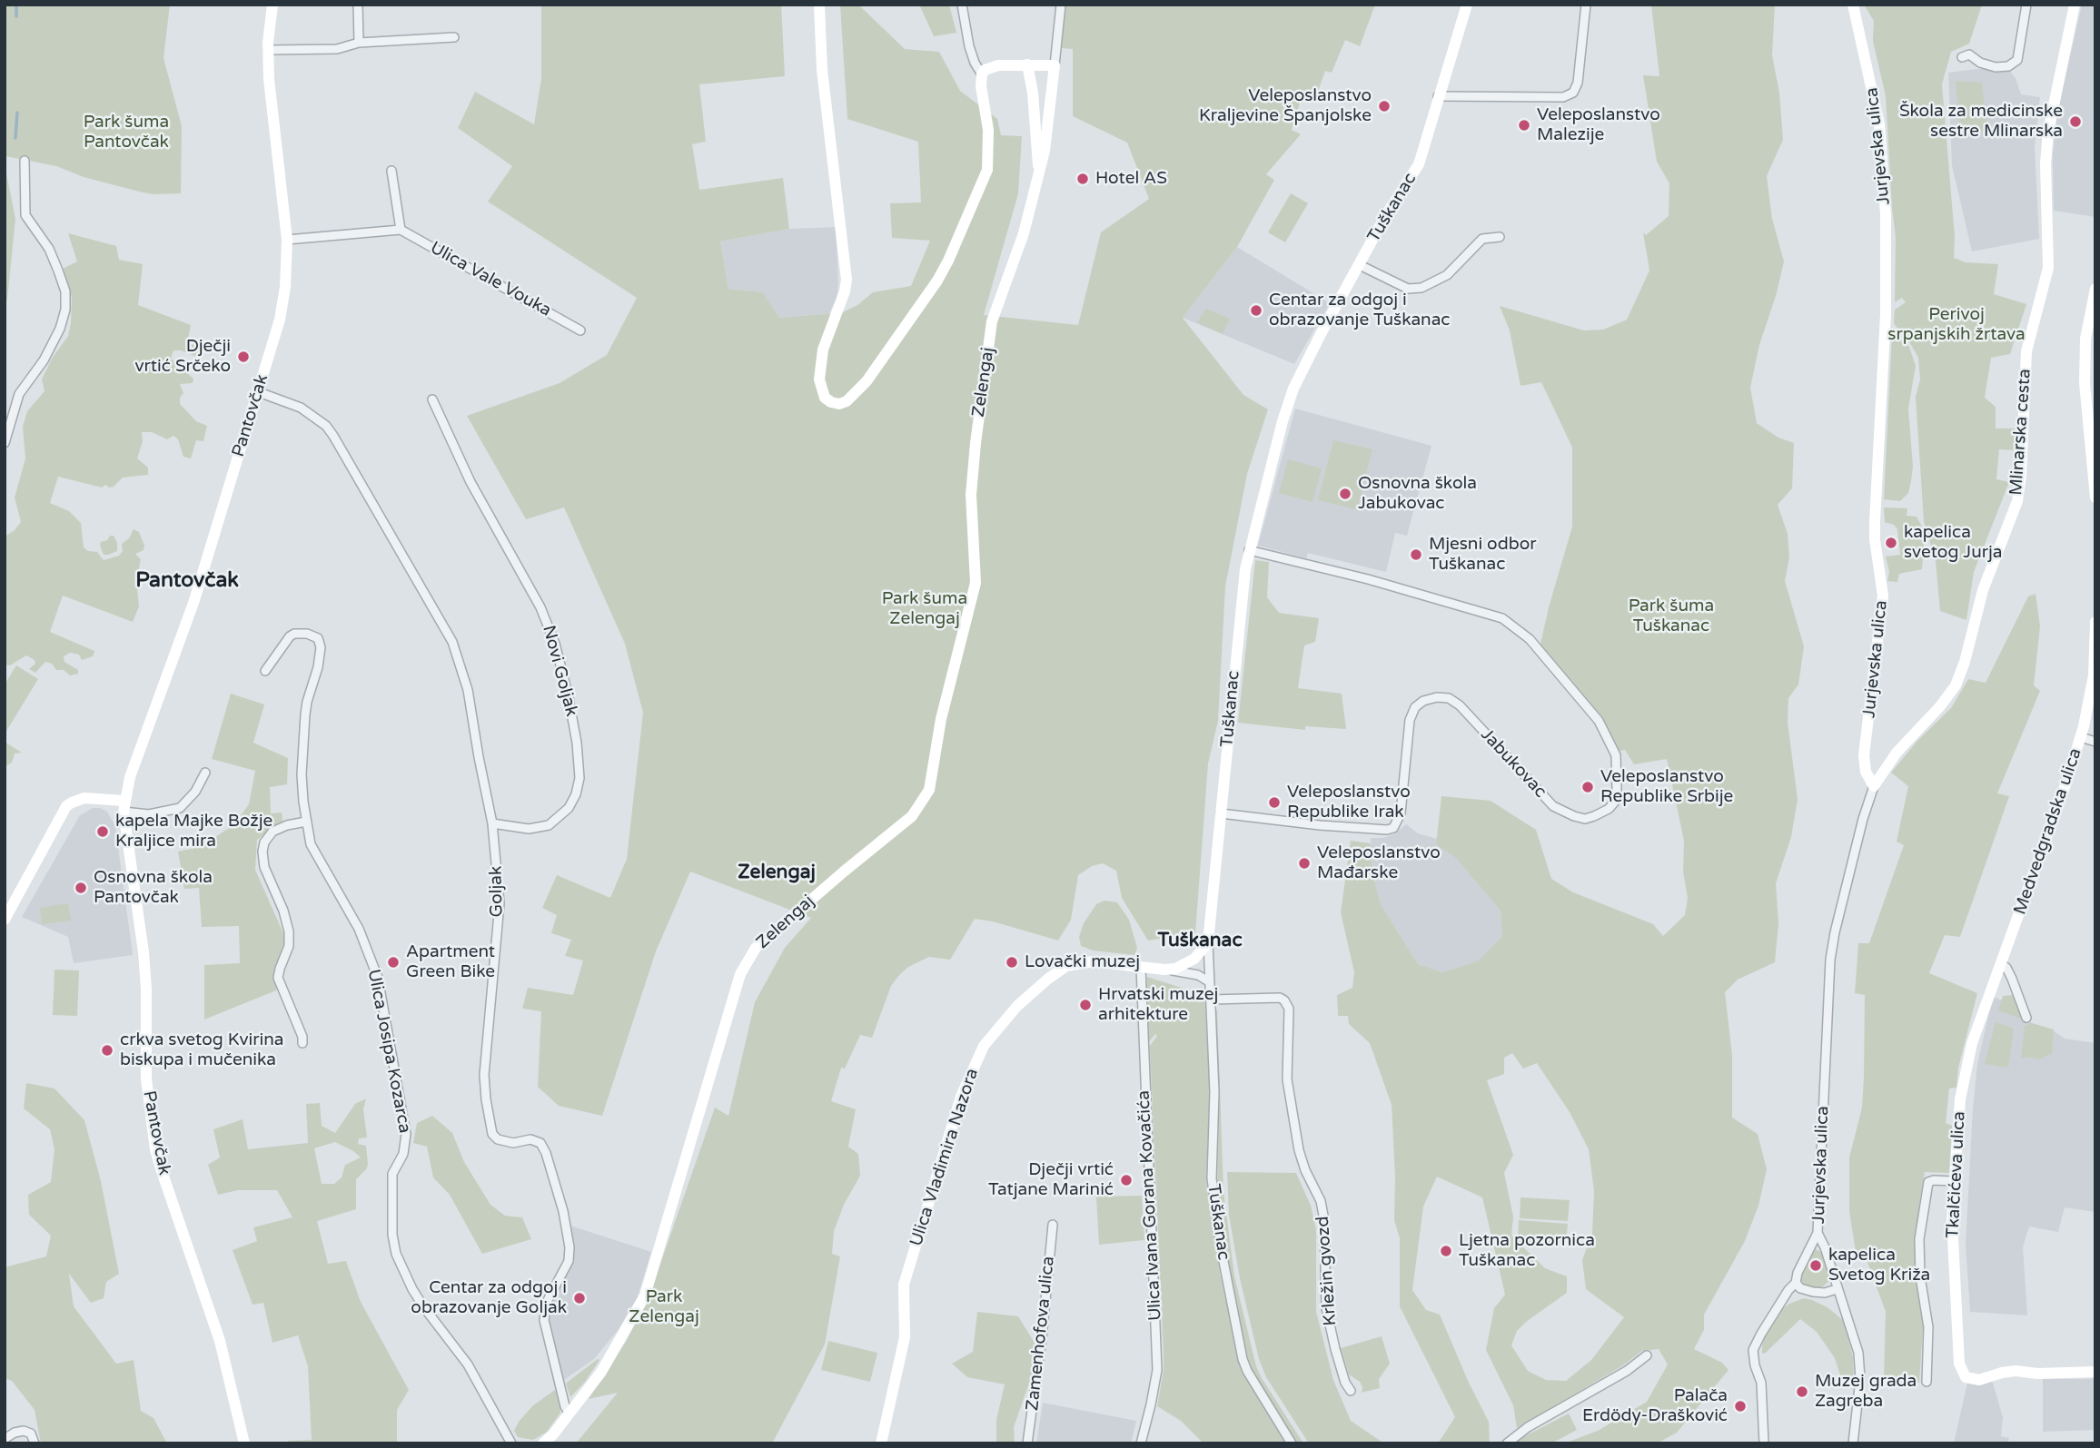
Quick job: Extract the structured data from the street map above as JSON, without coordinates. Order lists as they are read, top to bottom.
{
  "streets": {
    "street": [
      "Jurjevska ulica",
      "Tuškanac",
      "Ulica Vale Vouka",
      "Zelengaj",
      "Pantovčak",
      "Mlinarska cesta",
      "Novi Goljak",
      "Jabukovac",
      "Medvedgradska ulica",
      "Goljak",
      "Ulica Josipa Kozarca",
      "Ulica Vladimira Nazora",
      "Tkalčićeva ulica",
      "Ulica Ivana Gorana Kovačića",
      "Krležin gvozd",
      "Zamenhofova ulica"
    ]
  },
  "crossings": [
    ["Jurjevska ulica", "Mlinarska cesta"],
    ["Tuškanac", "Jabukovac"],
    ["Tuškanac", "Ulica Vladimira Nazora"],
    ["Tuškanac", "Krležin gvozd"],
    ["Zelengaj", "Goljak"],
    ["Pantovčak", "Goljak"],
    ["Novi Goljak", "Goljak"],
    ["Medvedgradska ulica", "Tkalčićeva ulica"],
    ["Ulica Vladimira Nazora", "Ulica Ivana Gorana Kovačića"]
  ],
  "districts": ["Pantovčak", "Zelengaj", "Tuškanac"],
  "parks": [
    "Park šuma Pantovčak",
    "Perivoj srpanjskih žrtava",
    "Park šuma Zelengaj",
    "Park šuma Tuškanac",
    "Park Zelengaj"
  ],
  "places": [
    "Veleposlanstvo Kraljevine Španjolske",
    "Škola za medicinske sestre Mlinarska",
    "Veleposlanstvo Malezije",
    "Hotel AS",
    "Centar za odgoj i obrazovanje Tuškanac",
    "Dječji vrtić Srčeko",
    "Osnovna škola Jabukovac",
    "kapelica svetog Jurja",
    "Mjesni odbor Tuškanac",
    "Veleposlanstvo Republike Srbije",
    "Veleposlanstvo Republike Irak",
    "kapela Majke Božje Kraljice mira",
    "Veleposlanstvo Mađarske",
    "Osnovna škola Pantovčak",
    "Apartment Green Bike",
    "Lovački muzej",
    "Hrvatski muzej arhitekture",
    "crkva svetog Kvirina biskupa i mučenika",
    "Dječji vrtić Tatjane Marinić",
    "Ljetna pozornica Tuškanac",
    "kapelica Svetog Križa",
    "Centar za odgoj i obrazovanje Goljak",
    "Muzej grada Zagreba",
    "Palača Erdödy-Drašković"
  ]
}
